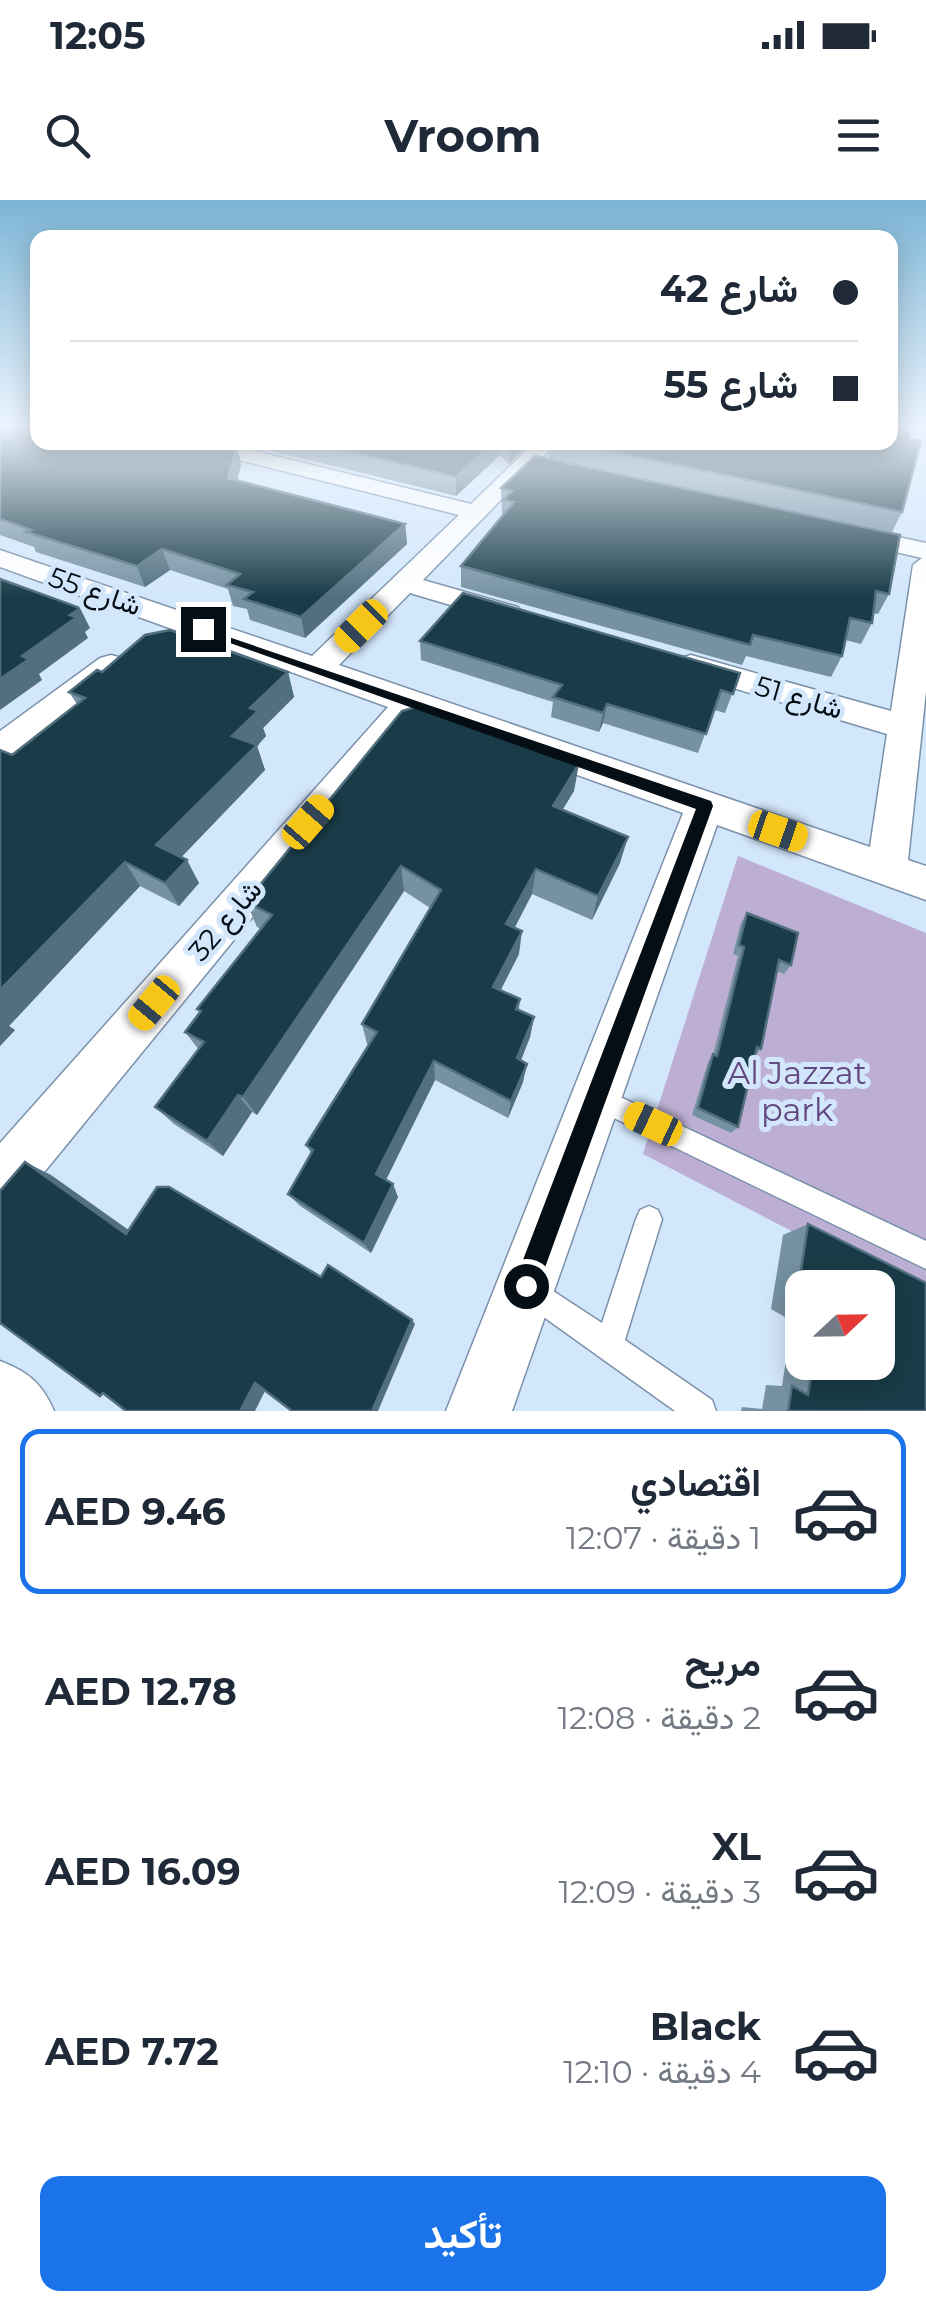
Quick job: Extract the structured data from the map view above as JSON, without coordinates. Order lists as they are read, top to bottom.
{
  "streets": {
    "street": ["شارع 55", "شارع 51", "شارع 32"]
  },
  "crossings": [
    ["شارع 55", "شارع 32"]
  ],
  "parks": ["Al Jazzat park"],
  "north": "right",
  "page": {
    "status": "12:05",
    "header": "Vroom",
    "banner": ["شارع 42", "شارع 55"],
    "list": [
      {
        "name": "اقتصادي",
        "note": "1 دقيقة · 12:07",
        "value": "AED 9.46"
      },
      {
        "name": "مريح",
        "note": "2 دقيقة · 12:08",
        "value": "AED 12.78"
      },
      {
        "name": "XL",
        "note": "3 دقيقة · 12:09",
        "value": "AED 16.09"
      },
      {
        "name": "Black",
        "note": "4 دقيقة · 12:10",
        "value": "AED 7.72"
      }
    ],
    "buttons": "تأكيد"
  }
}
